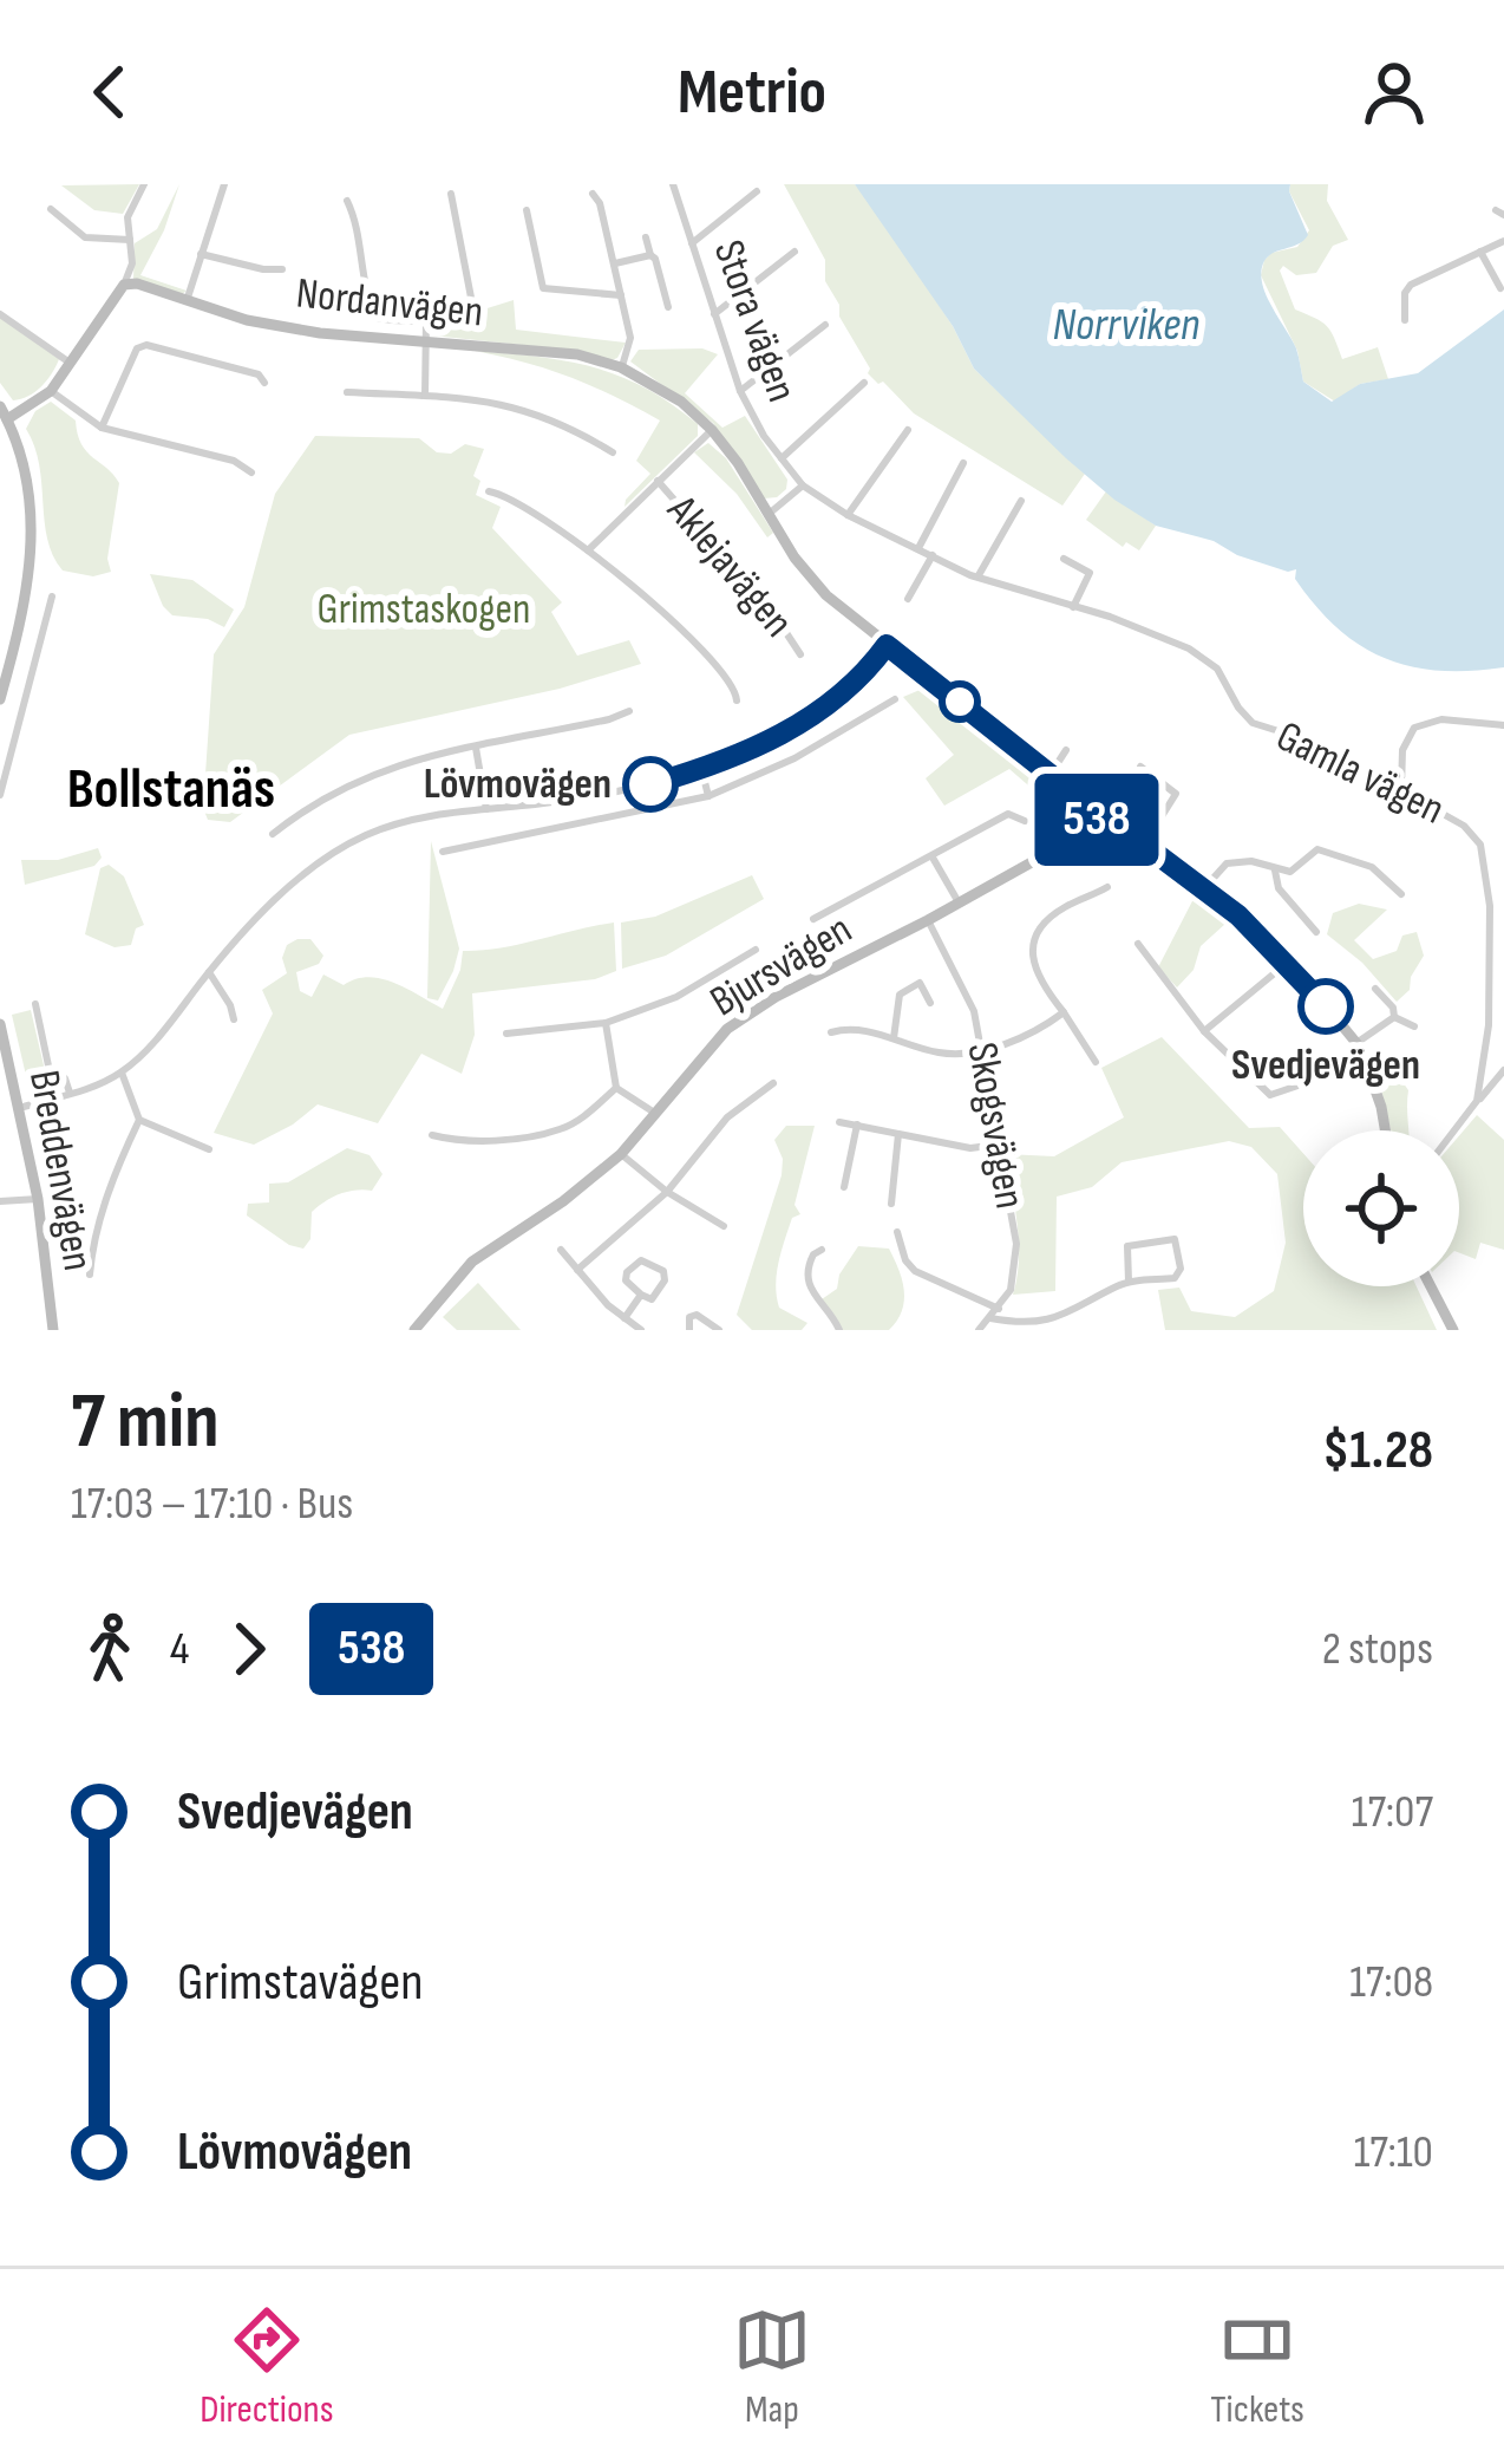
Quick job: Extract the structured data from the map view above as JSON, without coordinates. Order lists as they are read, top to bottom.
{
  "streets": {
    "street": [
      "Nordanvägen",
      "Stora vägen",
      "Aklejavägen",
      "Gamla vägen",
      "Bjursvägen",
      "Skogsvägen",
      "Breddenvägen"
    ]
  },
  "crossings": [
    ["Stora vägen", "Gamla vägen"],
    ["Bjursvägen", "Skogsvägen"]
  ],
  "districts": ["Bollstanäs"],
  "water": ["Norrviken"],
  "parks": ["Grimstaskogen"],
  "places": ["Lövmovägen", "Svedjevägen"],
  "lines": ["bus line 538"],
  "page": {
    "header": "Metrio",
    "on_map": "538",
    "heading": ["7 min", "17:03 – 17:10 · Bus", "$1.28"],
    "legs": ["4", "538", "2 stops"],
    "list": [
      {
        "name": "Svedjevägen",
        "value": "17:07"
      },
      {
        "name": "Grimstavägen",
        "value": "17:08"
      },
      {
        "name": "Lövmovägen",
        "value": "17:10"
      }
    ],
    "tabs": ["Directions", "Map", "Tickets"]
  }
}
